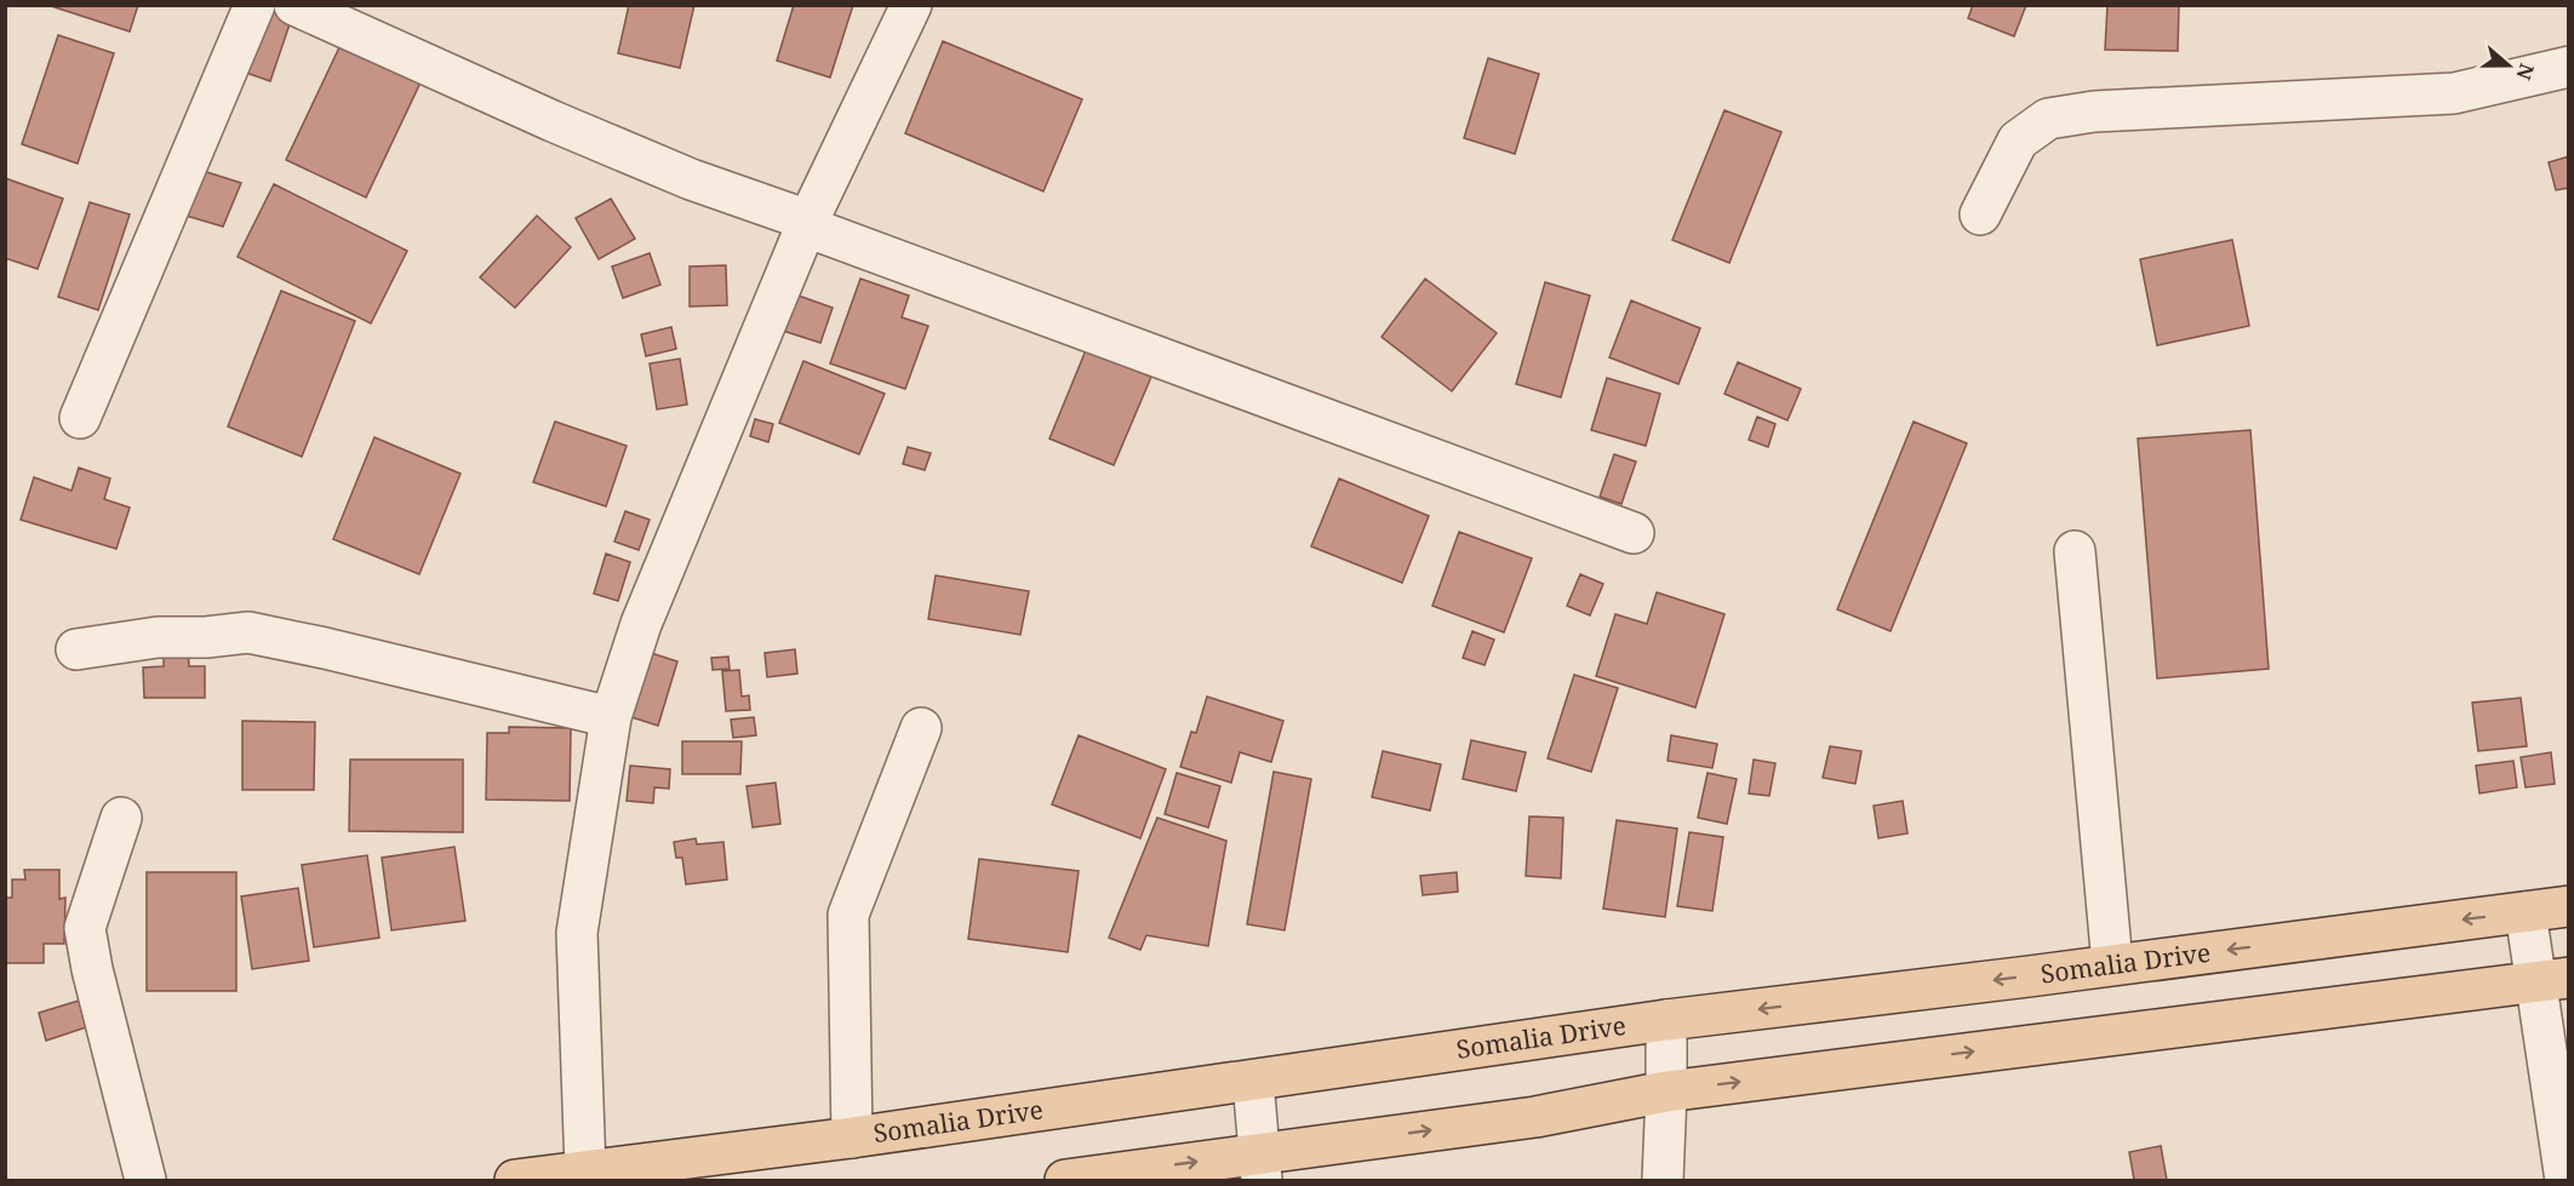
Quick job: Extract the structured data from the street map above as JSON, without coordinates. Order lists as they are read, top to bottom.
{
  "streets": {
    "main road": ["Somalia Drive"]
  },
  "north": "right"
}
